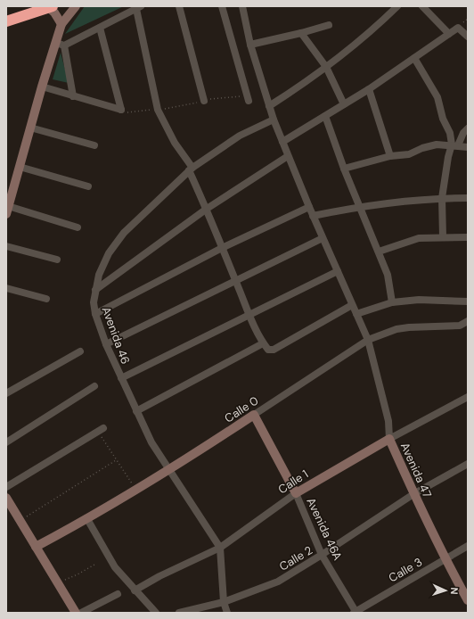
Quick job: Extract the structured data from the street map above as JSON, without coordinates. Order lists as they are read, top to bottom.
{
  "streets": {
    "street": [
      "Avenida 46",
      "Calle 0",
      "Avenida 47",
      "Calle 1",
      "Avenida 46A",
      "Calle 2",
      "Calle 3"
    ]
  },
  "crossings": [
    ["Avenida 46", "Calle 0"],
    ["Avenida 46", "Avenida 47"],
    ["Avenida 46", "Calle 1"],
    ["Calle 0", "Avenida 47"],
    ["Calle 0", "Avenida 46A"],
    ["Avenida 47", "Calle 1"],
    ["Avenida 47", "Calle 2"],
    ["Avenida 47", "Calle 3"],
    ["Calle 1", "Avenida 46A"],
    ["Avenida 46A", "Calle 2"],
    ["Avenida 46A", "Calle 3"]
  ],
  "north": "right"
}
